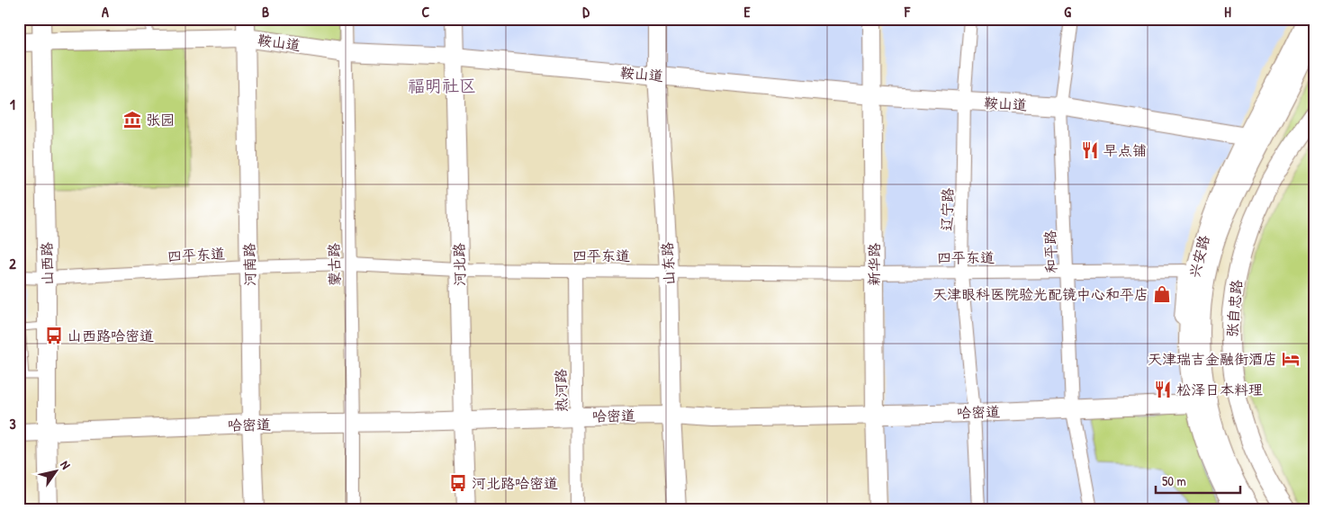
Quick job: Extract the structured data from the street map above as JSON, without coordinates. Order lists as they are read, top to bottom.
{
  "streets": {
    "street": [
      "鞍山道",
      "辽宁路",
      "和平路",
      "四平东道",
      "兴安路",
      "山西路",
      "山东路",
      "河南路",
      "蒙古路",
      "河北路",
      "新华路",
      "张自忠路",
      "热河路",
      "哈密道"
    ]
  },
  "crossings": [
    ["鞍山道", "辽宁路"],
    ["鞍山道", "和平路"],
    ["鞍山道", "兴安路"],
    ["鞍山道", "山西路"],
    ["鞍山道", "山东路"],
    ["鞍山道", "河南路"],
    ["鞍山道", "蒙古路"],
    ["鞍山道", "河北路"],
    ["鞍山道", "新华路"],
    ["辽宁路", "四平东道"],
    ["辽宁路", "哈密道"],
    ["和平路", "四平东道"],
    ["和平路", "哈密道"],
    ["四平东道", "兴安路"],
    ["四平东道", "山西路"],
    ["四平东道", "山东路"],
    ["四平东道", "河南路"],
    ["四平东道", "蒙古路"],
    ["四平东道", "河北路"],
    ["四平东道", "新华路"],
    ["四平东道", "热河路"],
    ["四平东道", "哈密道"],
    ["兴安路", "哈密道"],
    ["山西路", "哈密道"],
    ["山东路", "哈密道"],
    ["河南路", "哈密道"],
    ["蒙古路", "哈密道"],
    ["河北路", "哈密道"],
    ["新华路", "哈密道"],
    ["热河路", "哈密道"]
  ],
  "districts": ["福明社区"],
  "places": {
    "museum": ["张园"],
    "restaurant": ["早点铺", "松泽日本料理"],
    "shop": ["天津眼科医院验光配镜中心和平店"],
    "bus stop": ["山西路哈密道", "河北路哈密道"],
    "hotel": ["天津瑞吉金融街酒店"]
  },
  "scale_bar": "50 m",
  "north": "top right",
  "grid": {
    "columns": [
      "A",
      "B",
      "C",
      "D",
      "E",
      "F",
      "G",
      "H"
    ],
    "rows": ["1", "2", "3"]
  }
}
